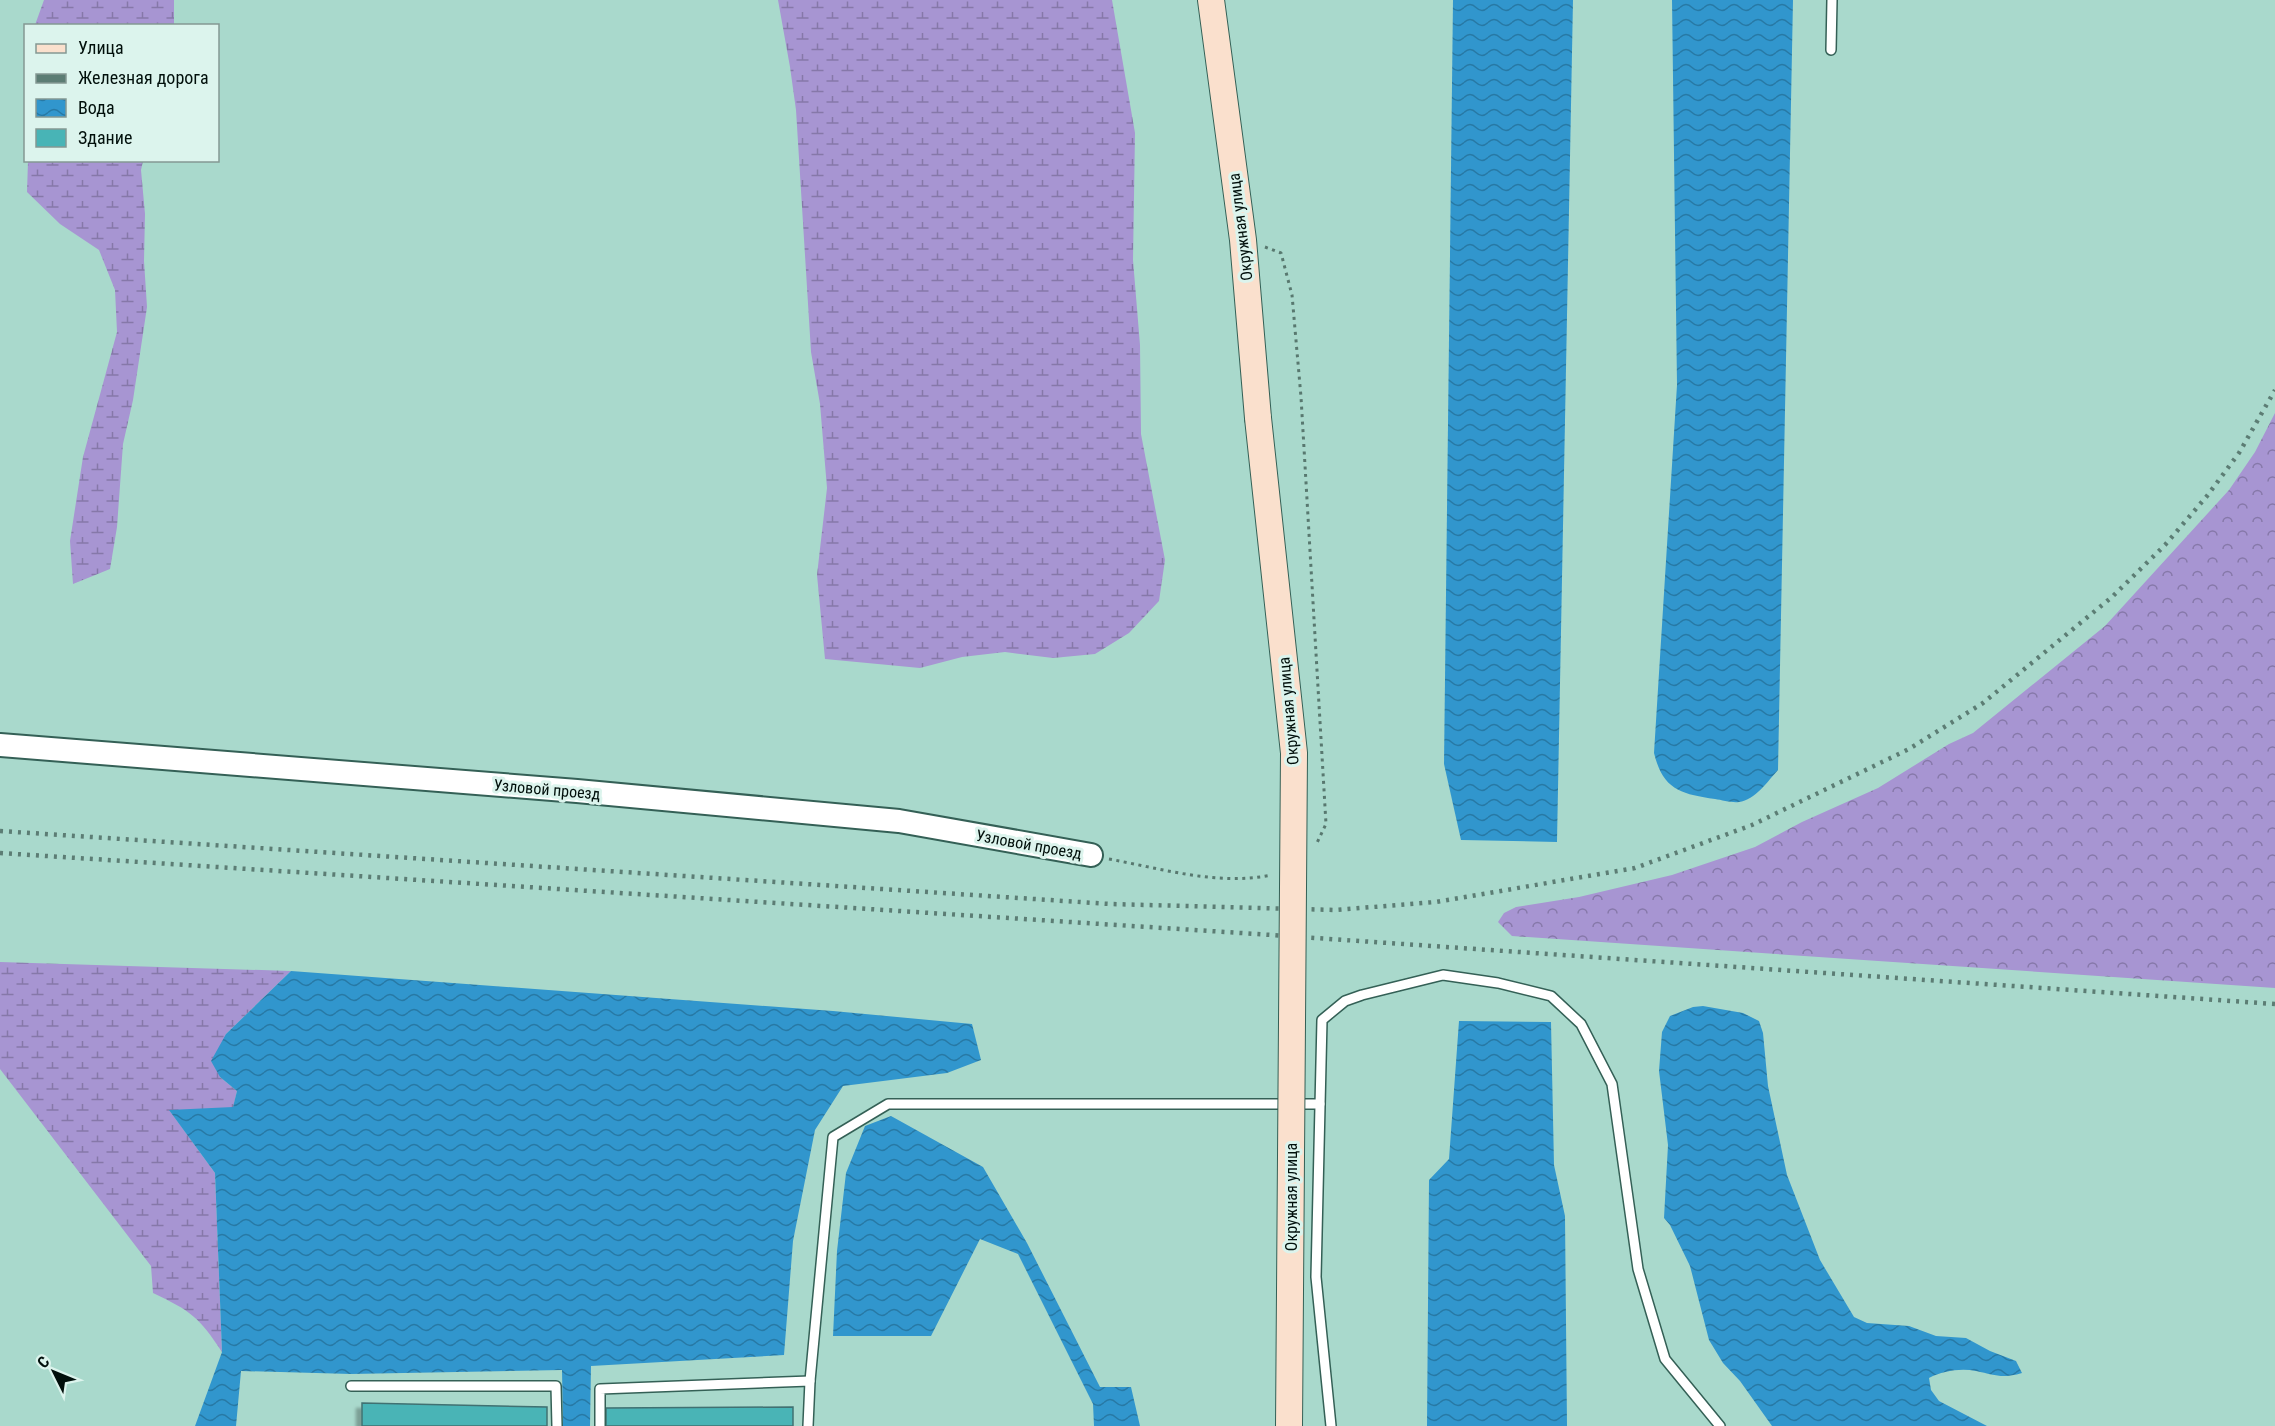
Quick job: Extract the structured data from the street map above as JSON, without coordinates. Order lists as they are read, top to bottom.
{
  "streets": {
    "main road": ["Окружная улица"],
    "street": ["Узловой проезд"]
  },
  "legend": [
    "Улица",
    "Железная дорога",
    "Вода",
    "Здание"
  ],
  "north": "top left"
}
